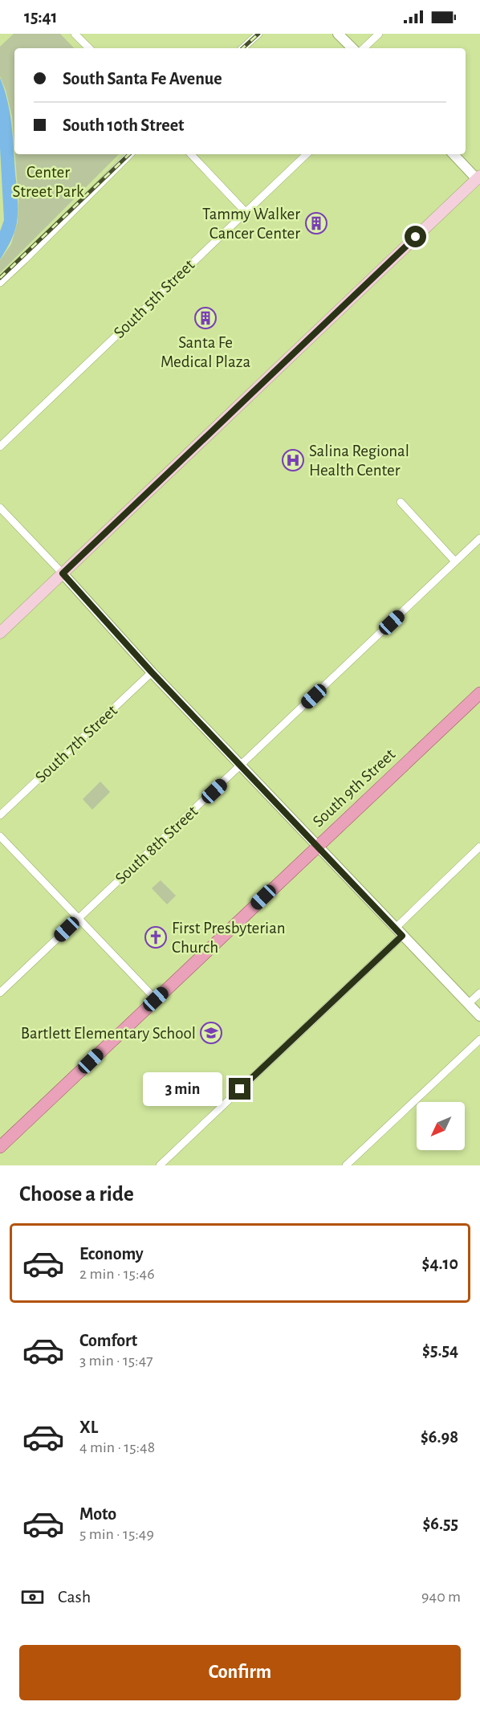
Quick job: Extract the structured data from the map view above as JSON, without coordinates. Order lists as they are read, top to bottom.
{
  "streets": {
    "main road": ["South 9th Street"],
    "street": ["South 5th Street", "South 7th Street", "South 8th Street"]
  },
  "parks": ["Center Street Park"],
  "places": {
    "building": ["Tammy Walker Cancer Center", "Santa Fe Medical Plaza"],
    "hospital": ["Salina Regional Health Center"],
    "church": ["First Presbyterian Church"],
    "school or university": ["Bartlett Elementary School"]
  },
  "north": "bottom left",
  "page": {
    "status": "15:41",
    "banner": ["South Santa Fe Avenue", "South 10th Street"],
    "bubble": "3 min",
    "heading": "Choose a ride",
    "list": [
      {
        "name": "Economy",
        "note": "2 min · 15:46",
        "value": "$4.10"
      },
      {
        "name": "Comfort",
        "note": "3 min · 15:47",
        "value": "$5.54"
      },
      {
        "name": "XL",
        "note": "4 min · 15:48",
        "value": "$6.98"
      },
      {
        "name": "Moto",
        "note": "5 min · 15:49",
        "value": "$6.55"
      }
    ],
    "pay": ["Cash", "940 m"],
    "buttons": "Confirm"
  }
}
